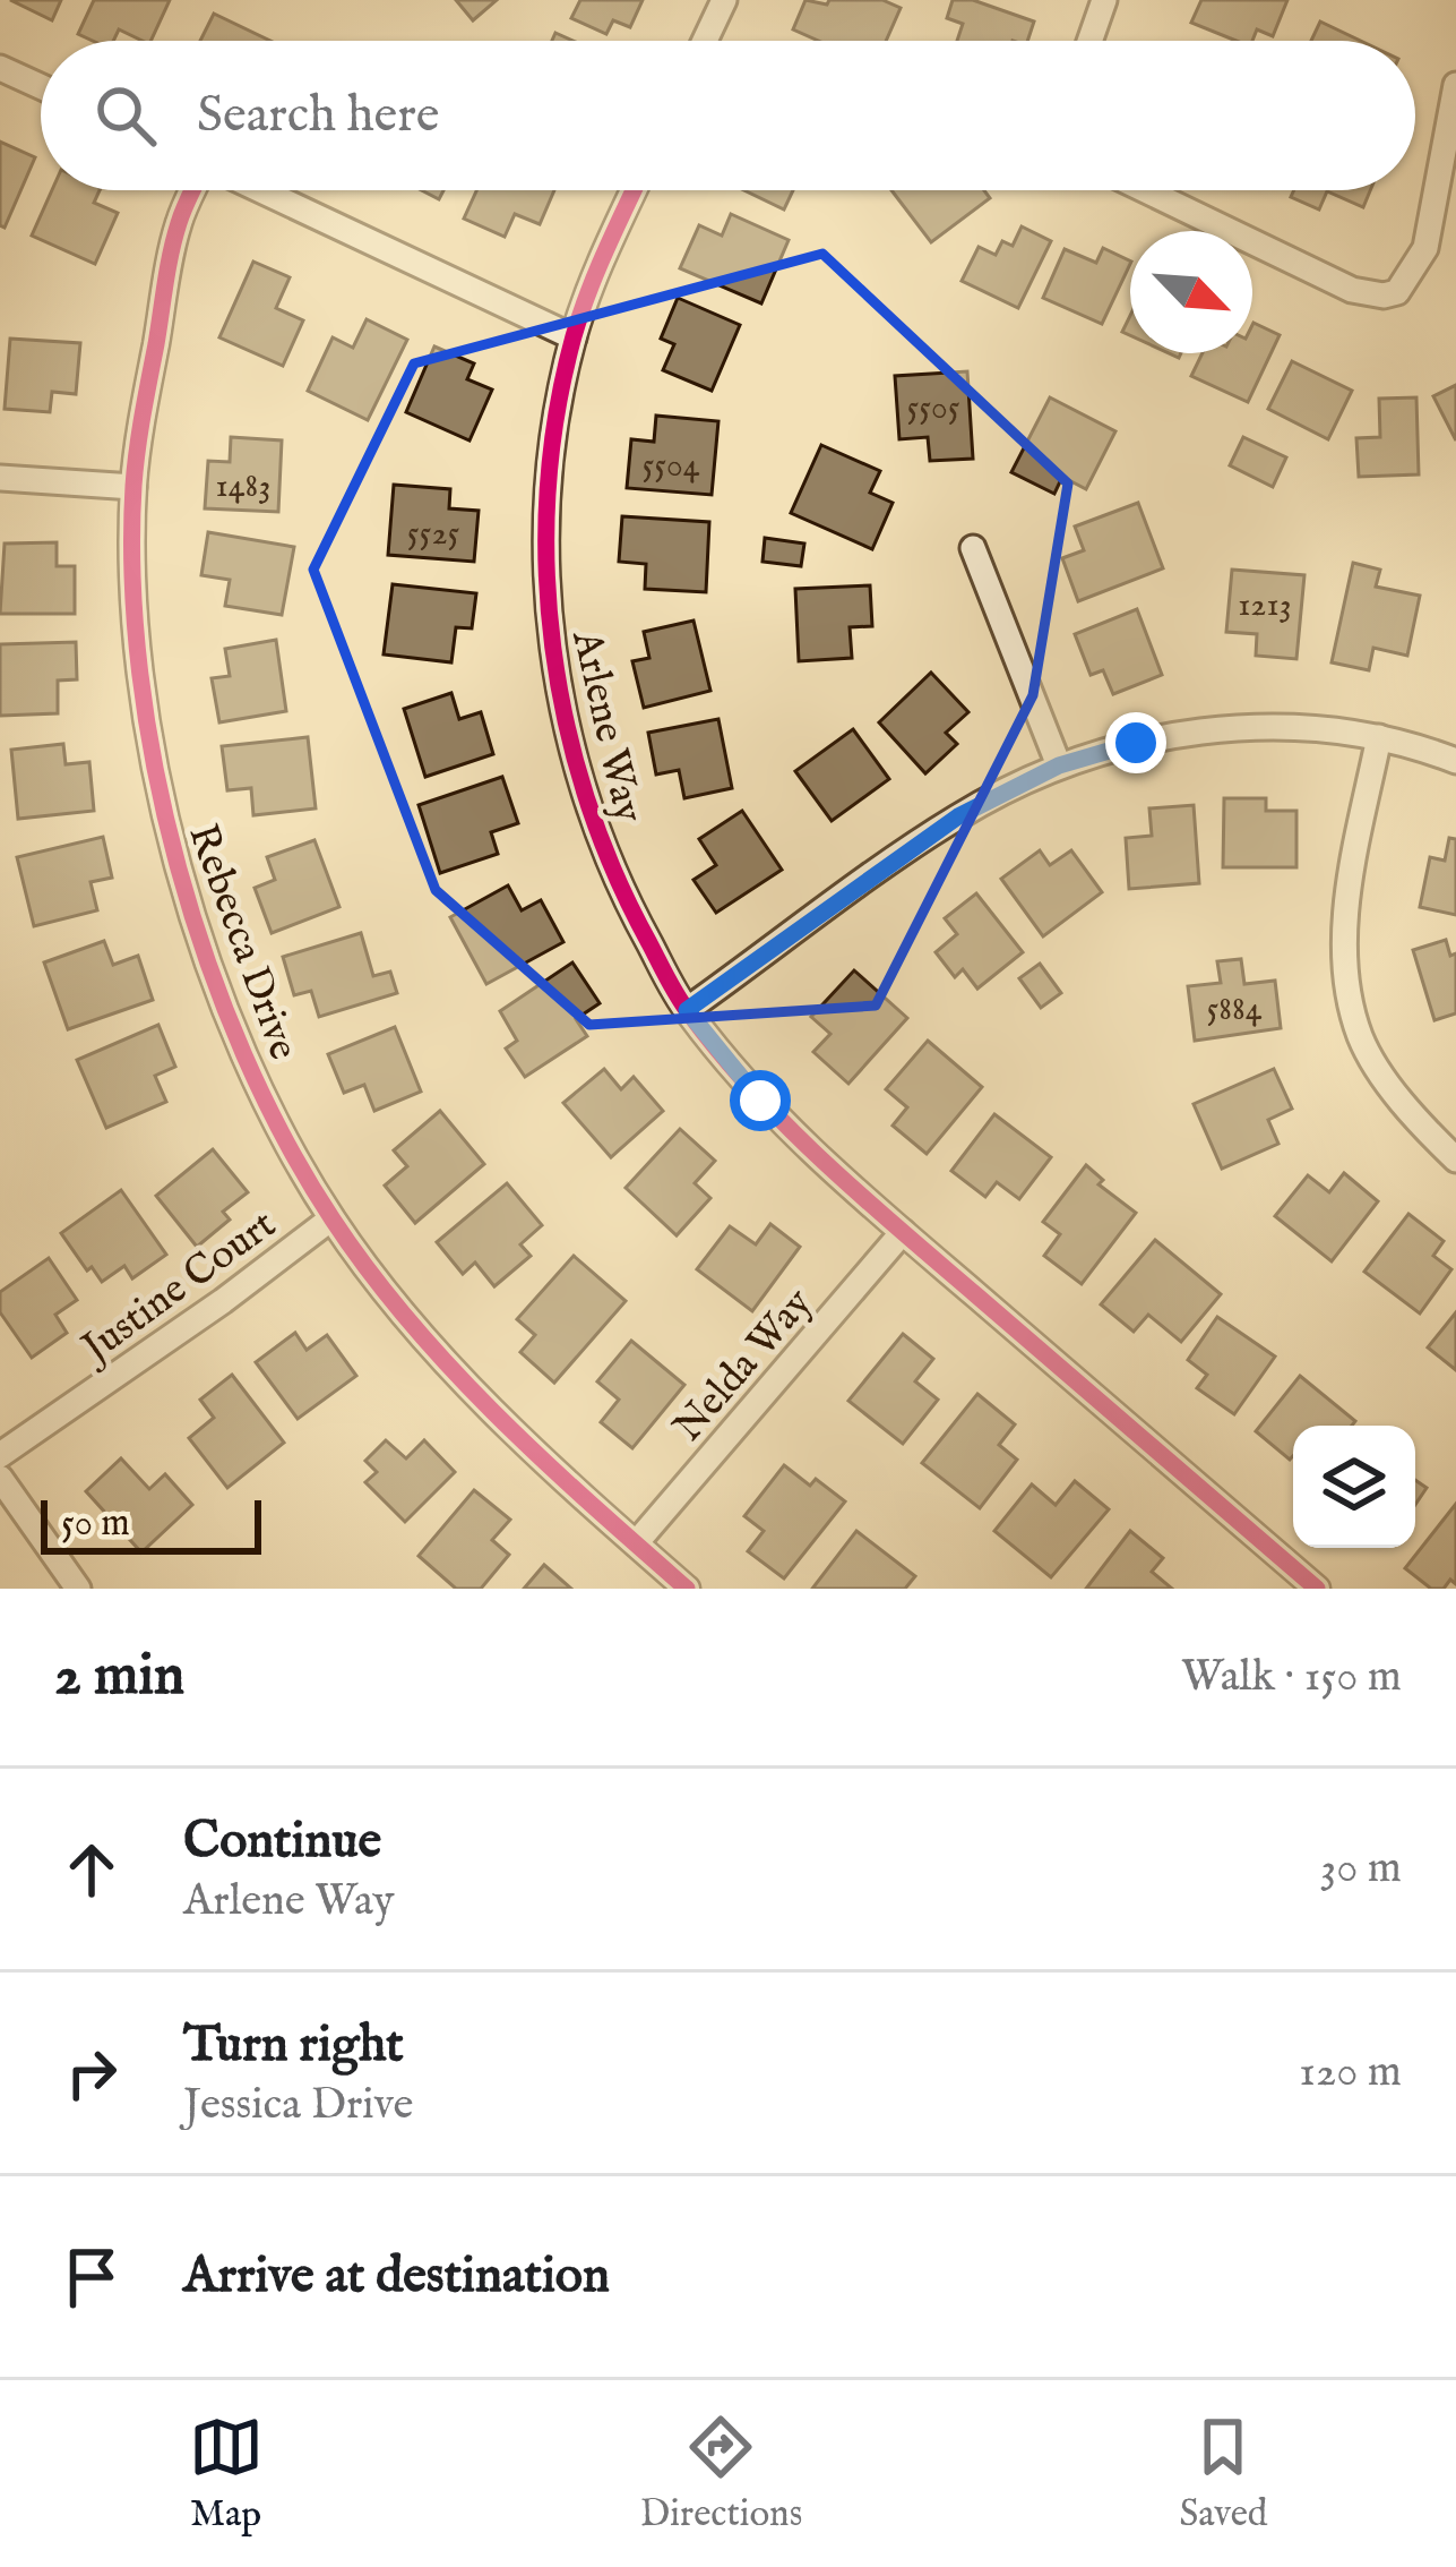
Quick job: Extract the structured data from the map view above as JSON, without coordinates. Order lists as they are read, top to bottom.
{
  "streets": {
    "street": [
      "Arlene Way",
      "Rebecca Drive",
      "Justine Court",
      "Nelda Way"
    ]
  },
  "crossings": [
    ["Arlene Way", "Nelda Way"],
    ["Rebecca Drive", "Justine Court"],
    ["Rebecca Drive", "Nelda Way"]
  ],
  "house_numbers": [
    "5505",
    "5504",
    "1483",
    "5525",
    "1213",
    "5884"
  ],
  "scale_bar": "50 m",
  "north": "bottom right",
  "page": {
    "search": "Search here",
    "scale": "50 m",
    "heading": ["2 min", "Walk · 150 m"],
    "list": [
      ["Continue", "Arlene Way", "30 m"],
      ["Turn right", "Jessica Drive", "120 m"],
      "Arrive at destination"
    ],
    "nav": ["Map", "Directions", "Saved"]
  }
}
